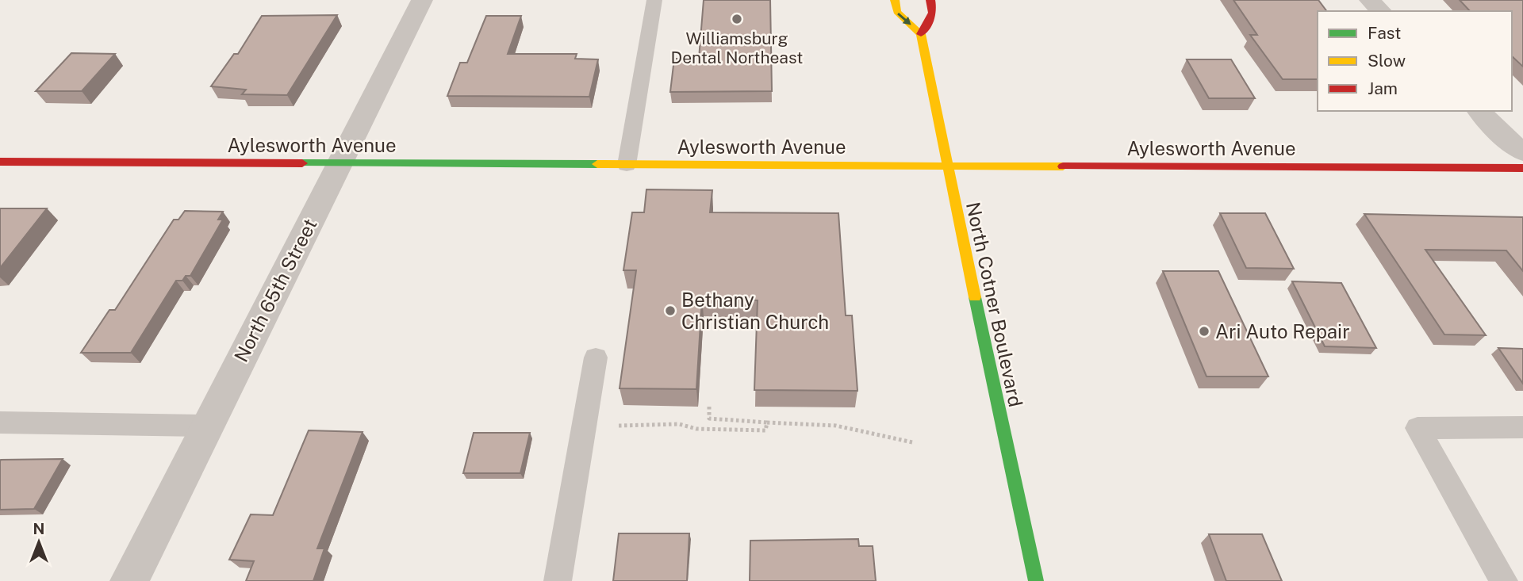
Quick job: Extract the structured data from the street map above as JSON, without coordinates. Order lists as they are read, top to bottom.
{
  "streets": {
    "street": ["Aylesworth Avenue", "North 65th Street", "North Cotner Boulevard"]
  },
  "crossings": [
    ["Aylesworth Avenue", "North 65th Street"],
    ["Aylesworth Avenue", "North Cotner Boulevard"]
  ],
  "places": ["Williamsburg Dental Northeast", "Bethany Christian Church", "Ari Auto Repair"],
  "legend": ["Fast", "Slow", "Jam"],
  "north": "top"
}
